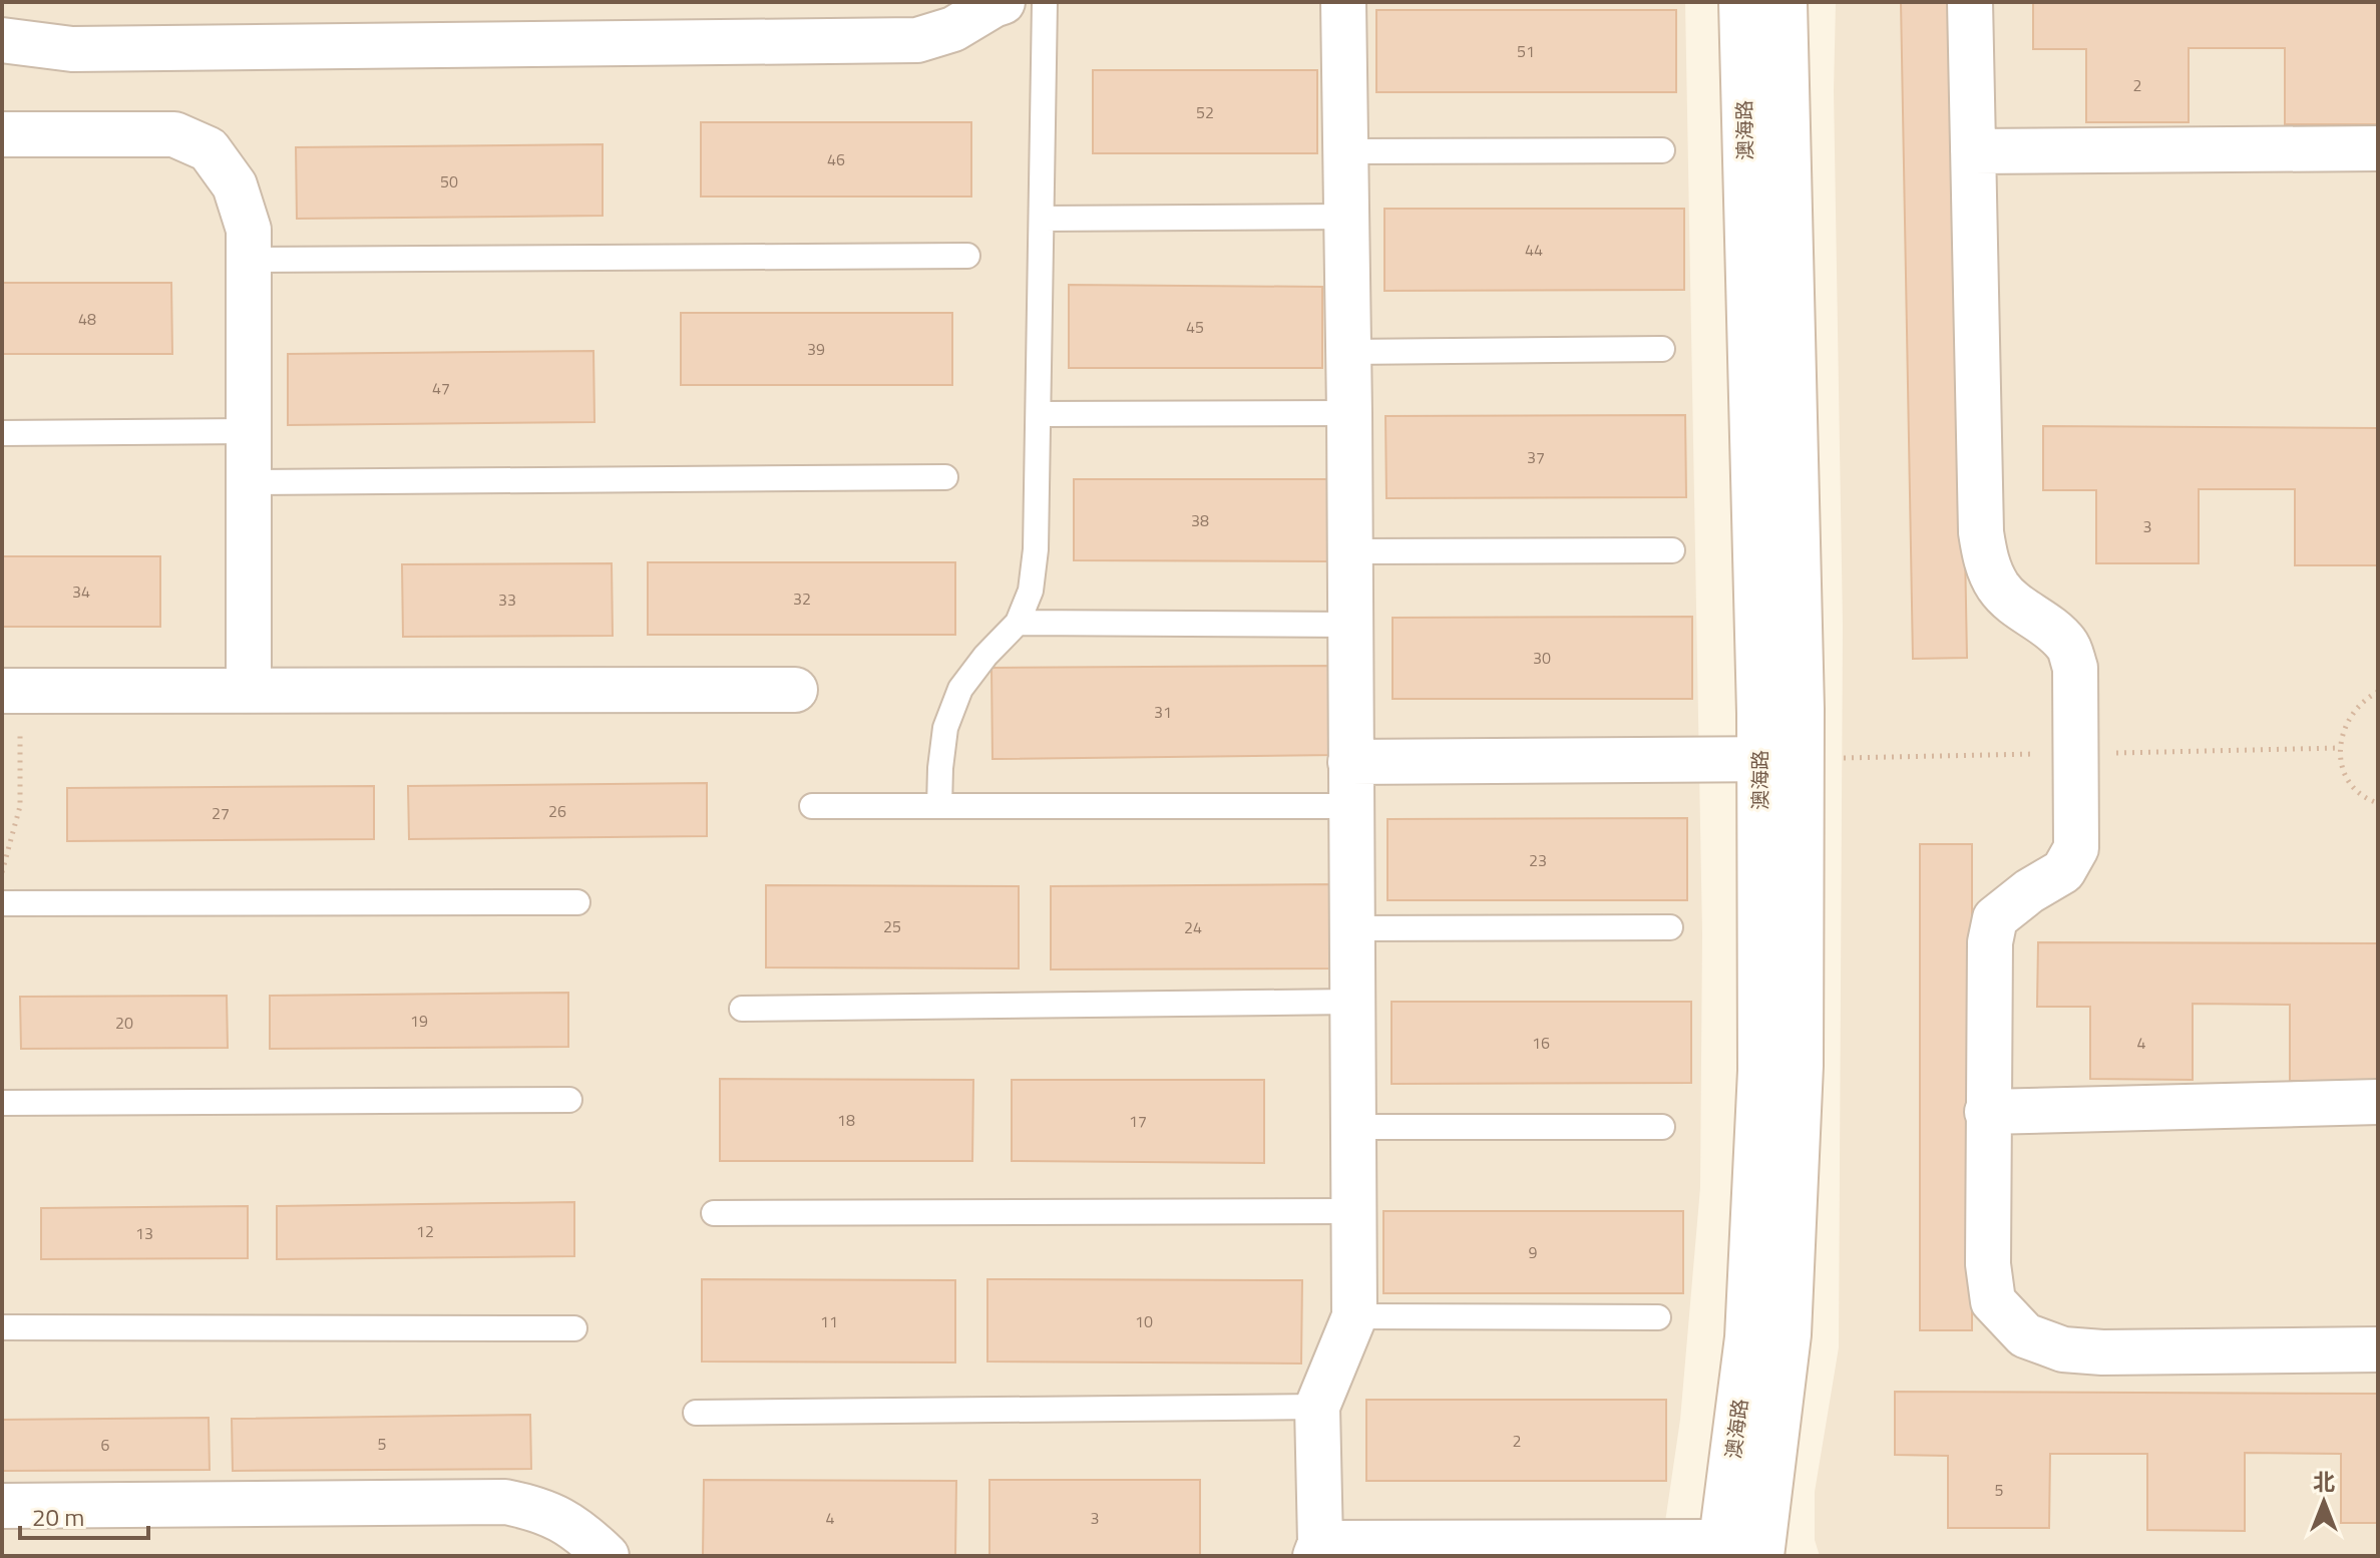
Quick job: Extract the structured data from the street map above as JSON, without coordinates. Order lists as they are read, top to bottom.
{
  "streets": {
    "street": ["澳海路"]
  },
  "house_numbers": [
    "51",
    "2",
    "52",
    "46",
    "50",
    "44",
    "48",
    "45",
    "39",
    "47",
    "37",
    "38",
    "3",
    "34",
    "32",
    "33",
    "30",
    "31",
    "26",
    "27",
    "23",
    "25",
    "24",
    "19",
    "20",
    "16",
    "4",
    "18",
    "17",
    "12",
    "13",
    "9",
    "11",
    "10",
    "2",
    "5",
    "6",
    "5",
    "4",
    "3"
  ],
  "scale_bar": "20 m",
  "north": "top"
}
